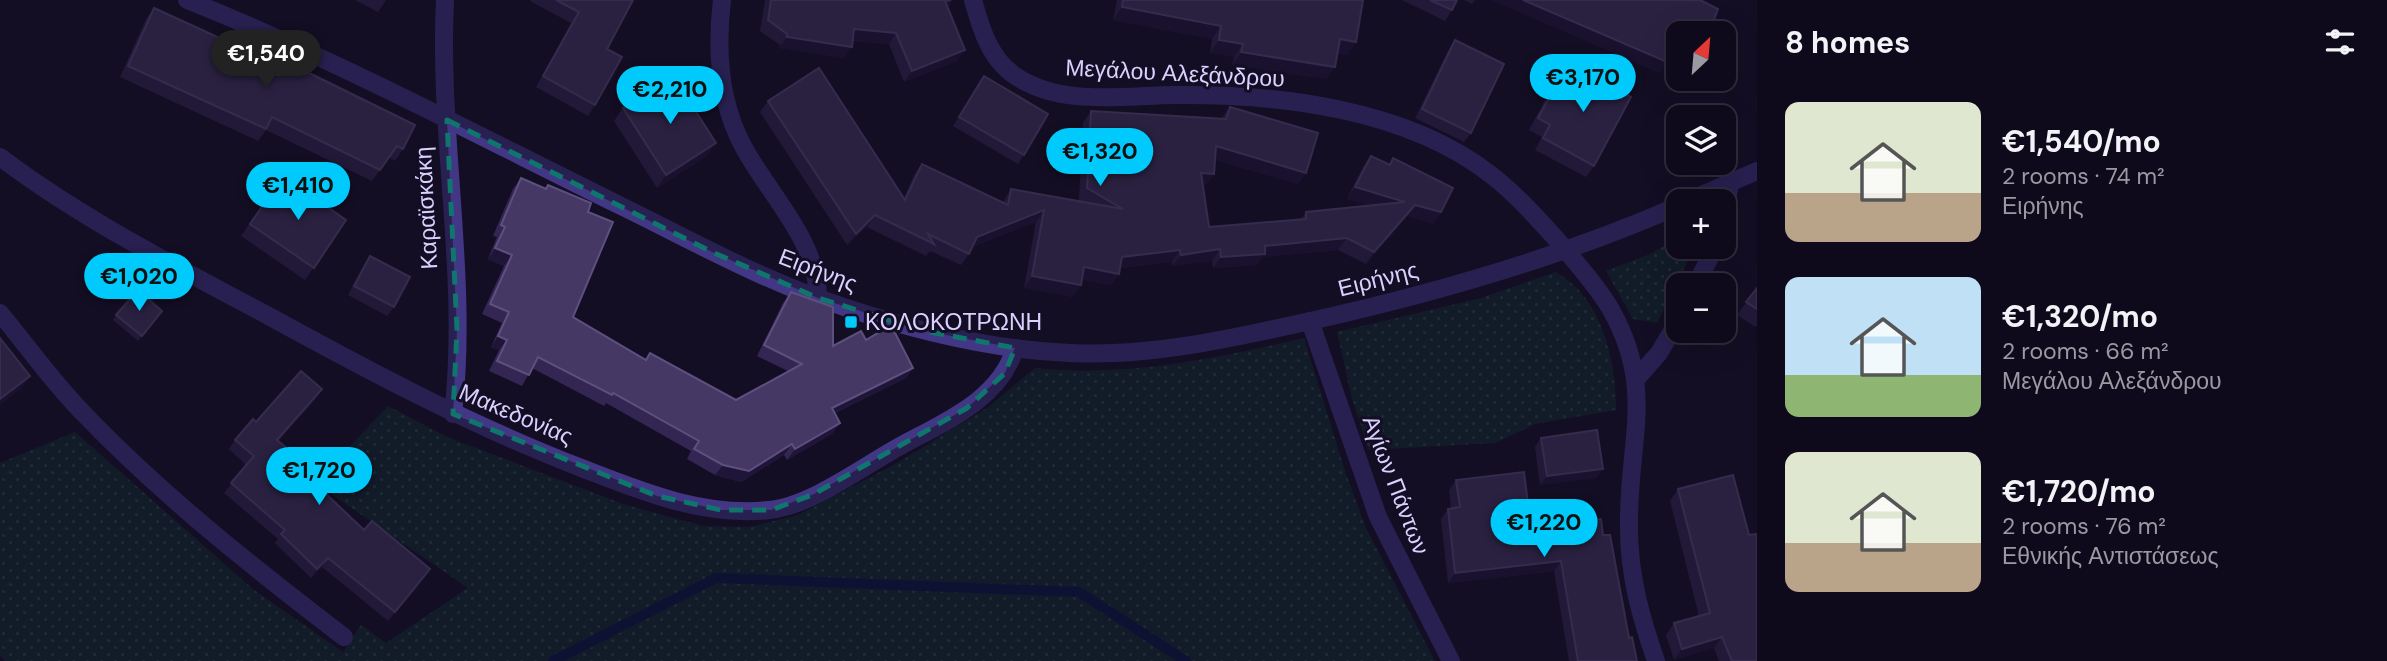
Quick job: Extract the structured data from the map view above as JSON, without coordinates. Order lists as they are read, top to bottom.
{
  "streets": {
    "street": [
      "Μεγάλου Αλεξάνδρου",
      "Καραϊσκάκη",
      "Ειρήνης",
      "Μακεδονίας",
      "Αγίων Πάντων"
    ]
  },
  "crossings": [
    ["Μεγάλου Αλεξάνδρου", "Ειρήνης"],
    ["Καραϊσκάκη", "Ειρήνης"],
    ["Καραϊσκάκη", "Μακεδονίας"],
    ["Ειρήνης", "Μακεδονίας"],
    ["Ειρήνης", "Αγίων Πάντων"]
  ],
  "places": {
    "transit": ["ΚΟΛΟΚΟΤΡΩΝΗ"]
  },
  "north": "top right",
  "page": {
    "heading": "8 homes",
    "map_buttons": ["+", "−"],
    "price": [
      "€1,540",
      "€3,170",
      "€2,210",
      "€1,320",
      "€1,410",
      "€1,020",
      "€1,720",
      "€1,220"
    ],
    "list": [
      {
        "name": "€1,540/mo",
        "note": "2 rooms · 74 m² · Ειρήνης"
      },
      {
        "name": "€1,320/mo",
        "note": "2 rooms · 66 m² · Μεγάλου Αλεξάνδρου"
      },
      {
        "name": "€1,720/mo",
        "note": "2 rooms · 76 m² · Εθνικής Αντιστάσεως"
      }
    ]
  }
}
